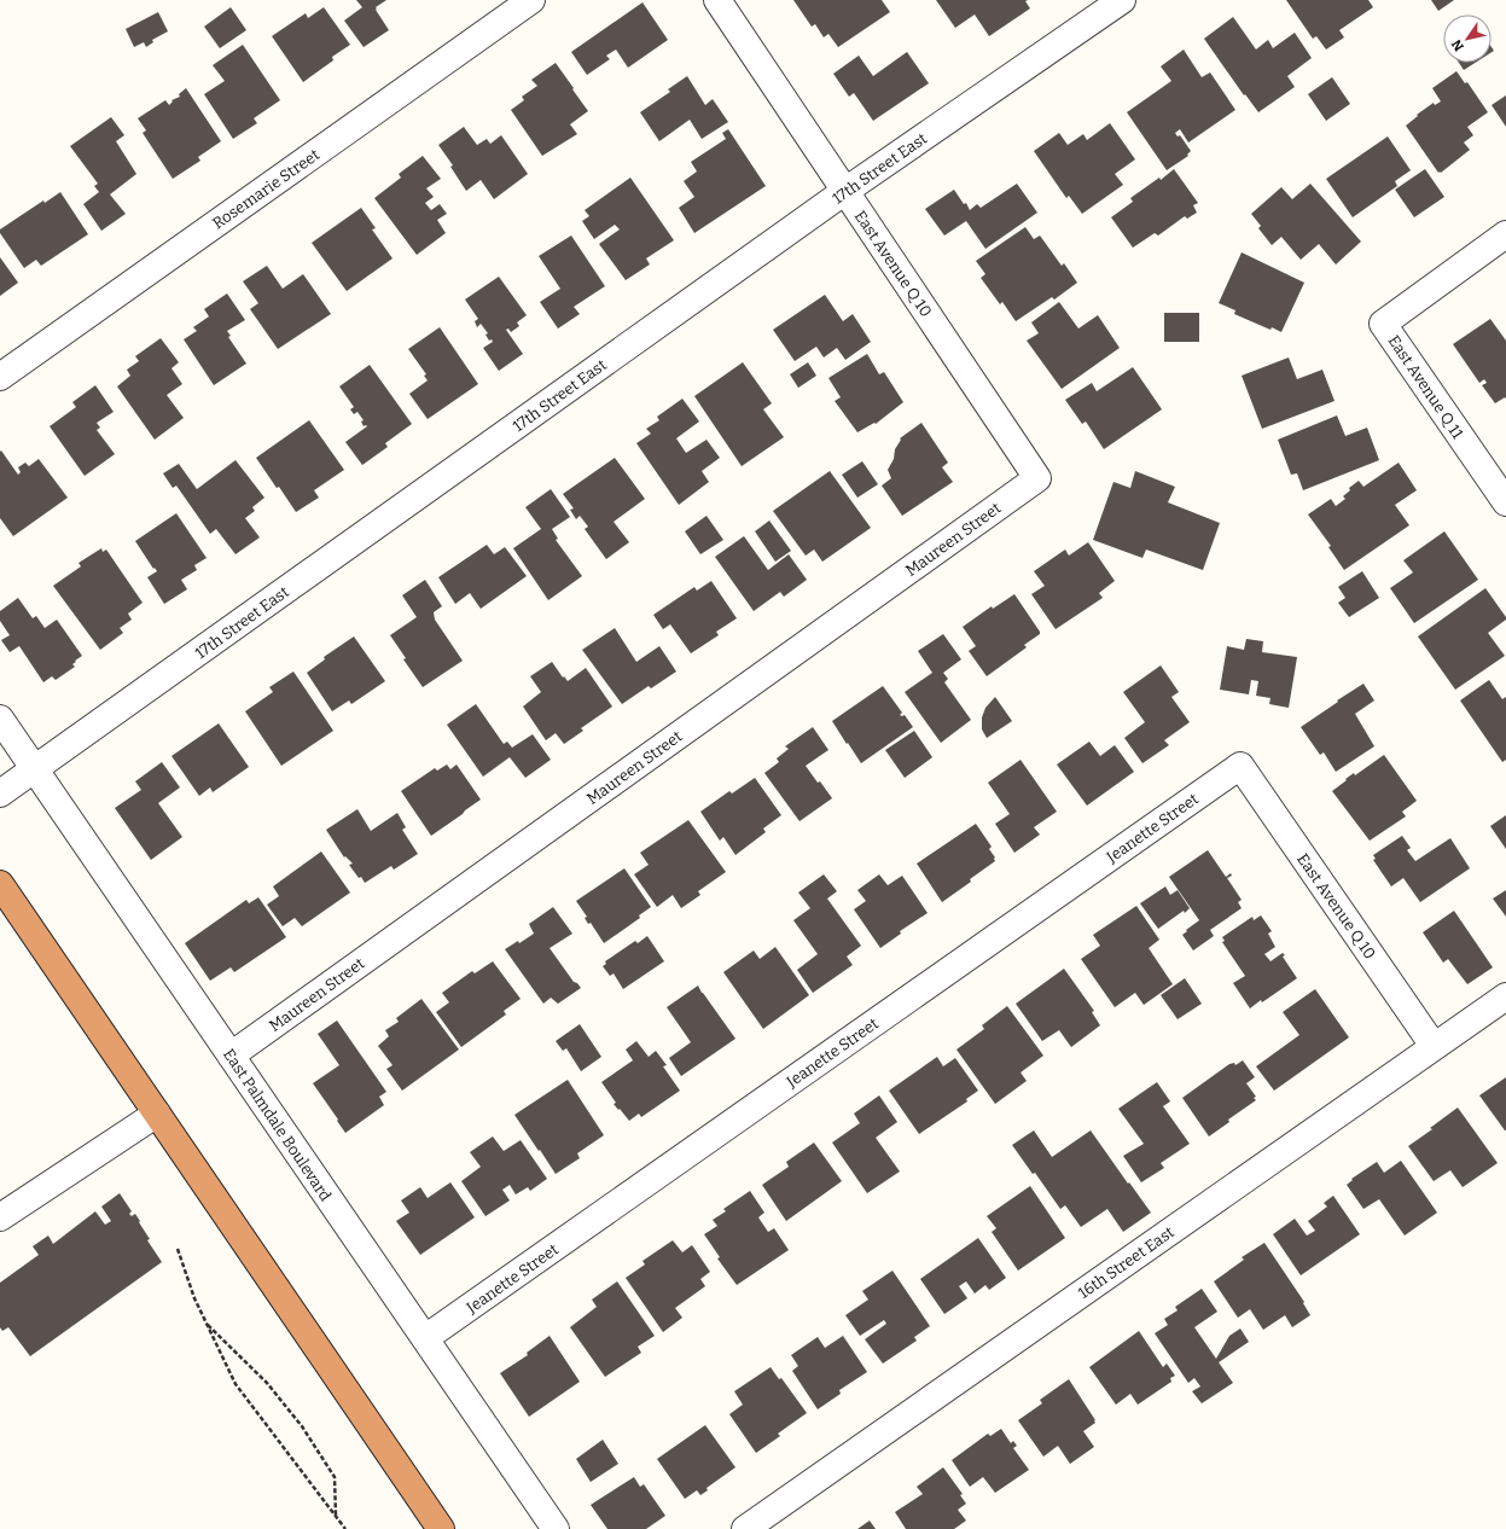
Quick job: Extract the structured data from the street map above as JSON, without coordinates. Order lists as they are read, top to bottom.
{
  "streets": {
    "street": [
      "17th Street East",
      "Rosemarie Street",
      "East Avenue Q 10",
      "East Avenue Q 11",
      "Maureen Street",
      "Jeanette Street",
      "East Palmdale Boulevard",
      "16th Street East"
    ]
  },
  "crossings": [
    ["17th Street East", "East Avenue Q 10"],
    ["17th Street East", "East Palmdale Boulevard"],
    ["East Avenue Q 10", "Maureen Street"],
    ["East Avenue Q 10", "Jeanette Street"],
    ["East Avenue Q 10", "16th Street East"],
    ["Maureen Street", "East Palmdale Boulevard"],
    ["Jeanette Street", "East Palmdale Boulevard"]
  ],
  "north": "bottom left"
}
